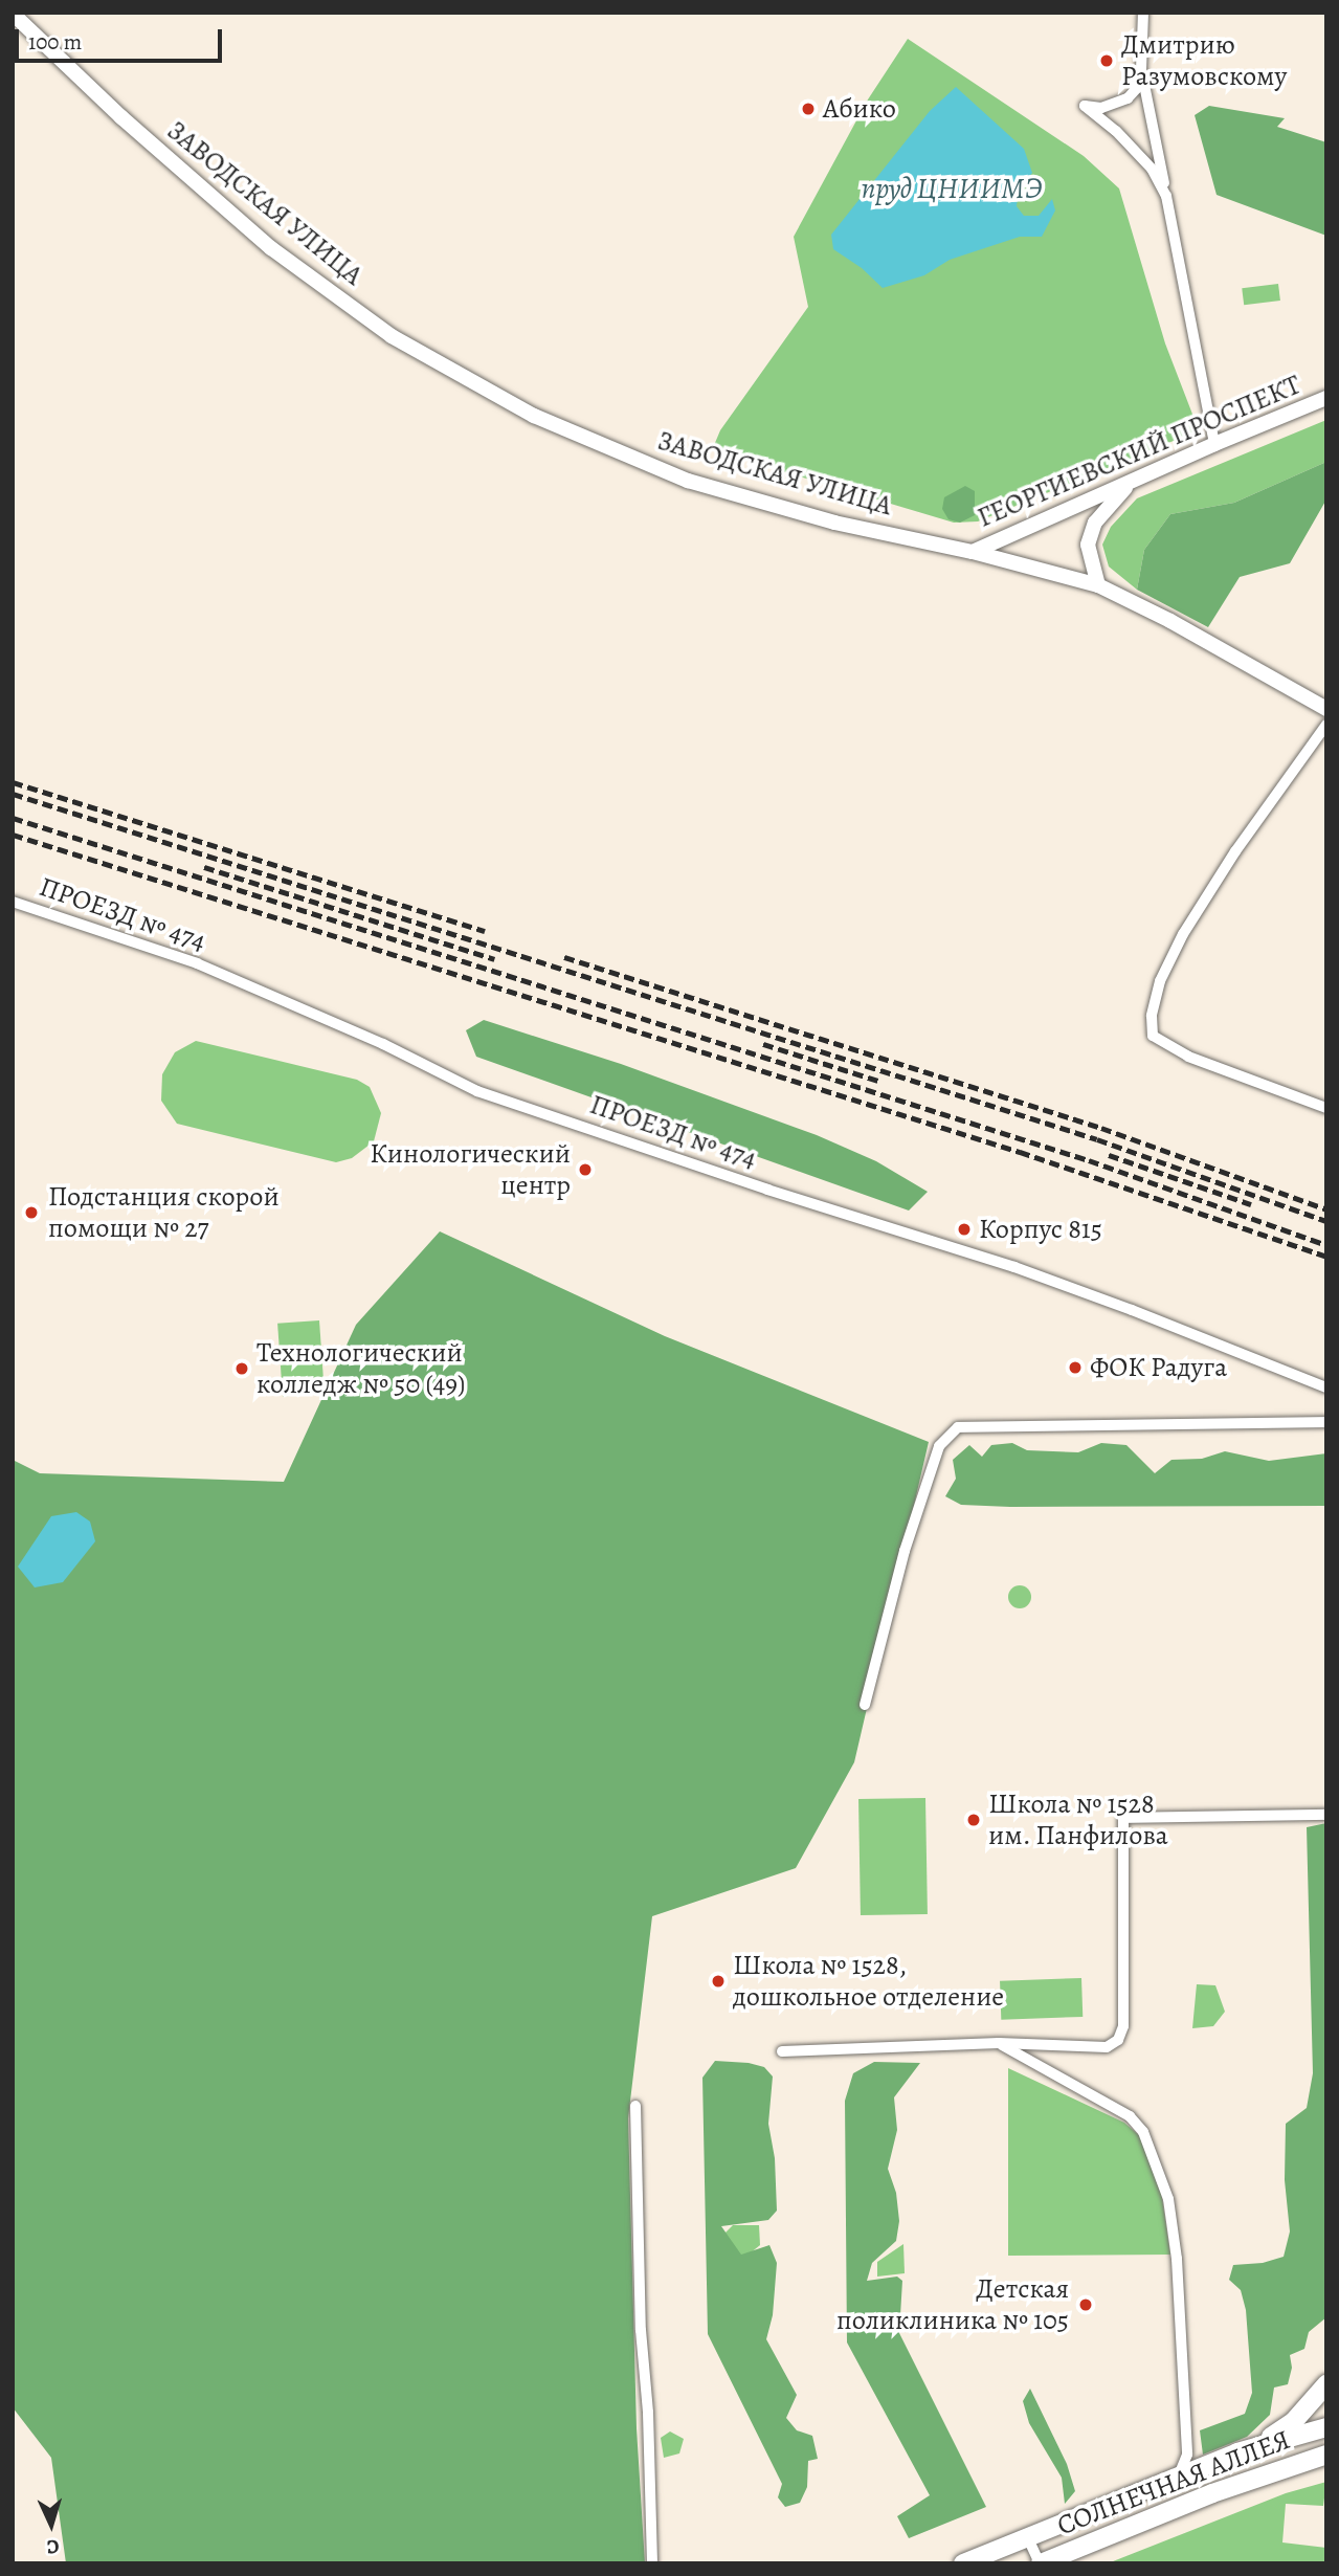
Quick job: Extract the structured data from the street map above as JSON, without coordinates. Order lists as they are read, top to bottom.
{
  "streets": {
    "main road": ["СОЛНЕЧНАЯ АЛЛЕЯ"],
    "street": ["ЗАВОДСКАЯ УЛИЦА", "ГЕОРГИЕВСКИЙ ПРОСПЕКТ", "ПРОЕЗД № 474"]
  },
  "crossings": [
    ["ЗАВОДСКАЯ УЛИЦА", "ГЕОРГИЕВСКИЙ ПРОСПЕКТ"]
  ],
  "water": ["пруд ЦНИИМЭ"],
  "places": [
    "Дмитрию Разумовскому",
    "Абико",
    "Кинологический центр",
    "Подстанция скорой помощи № 27",
    "Корпус 815",
    "ФОК Радуга",
    "Технологический колледж № 50 (49)",
    "Школа № 1528 им. Панфилова",
    "Школа № 1528, дошкольное отделение",
    "Детская поликлиника № 105"
  ],
  "scale_bar": "100 m",
  "north": "bottom"
}
